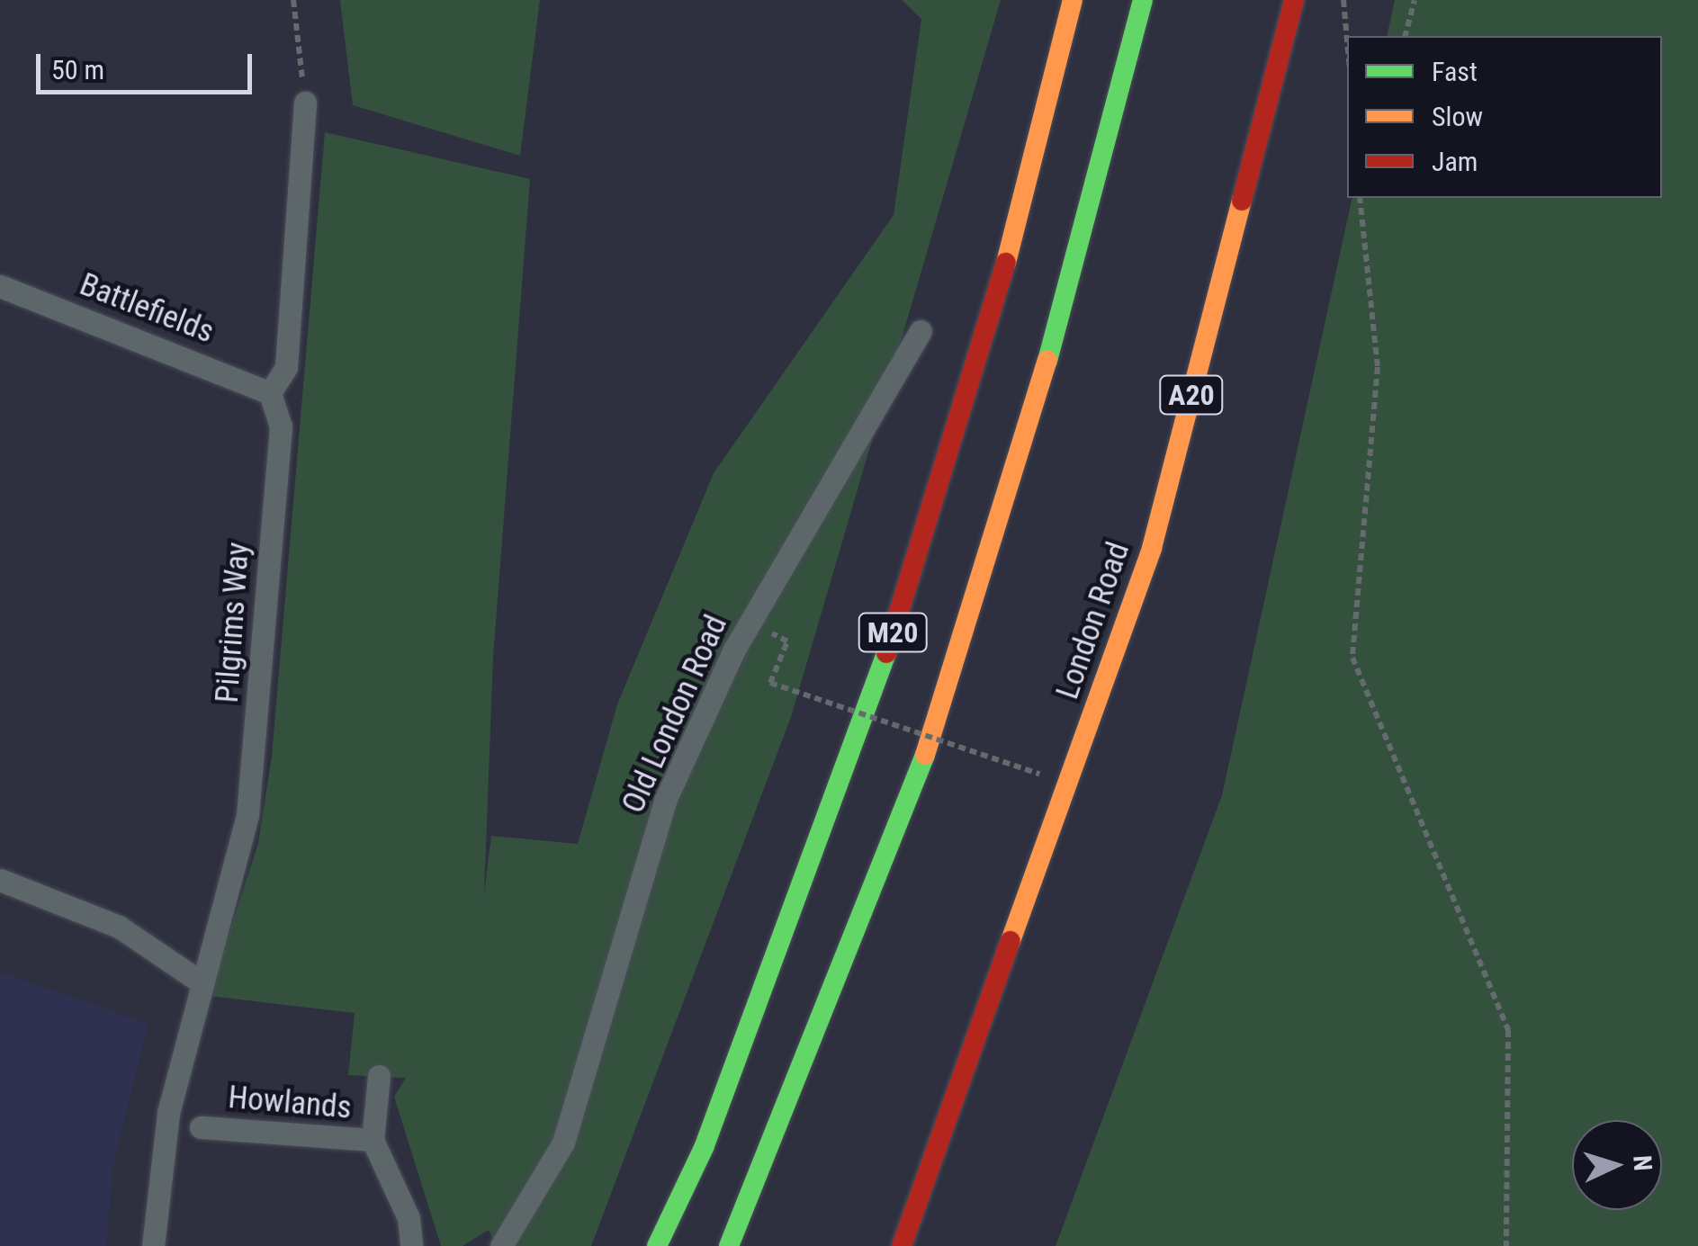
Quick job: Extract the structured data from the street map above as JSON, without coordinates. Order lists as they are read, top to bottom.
{
  "streets": {
    "main road": ["A20", "London Road", "M20"],
    "street": [
      "Battlefields",
      "Pilgrims Way",
      "Old London Road",
      "Howlands"
    ]
  },
  "crossings": [
    ["Battlefields", "Pilgrims Way"]
  ],
  "legend": ["Fast", "Slow", "Jam"],
  "scale_bar": "50 m",
  "north": "right"
}
